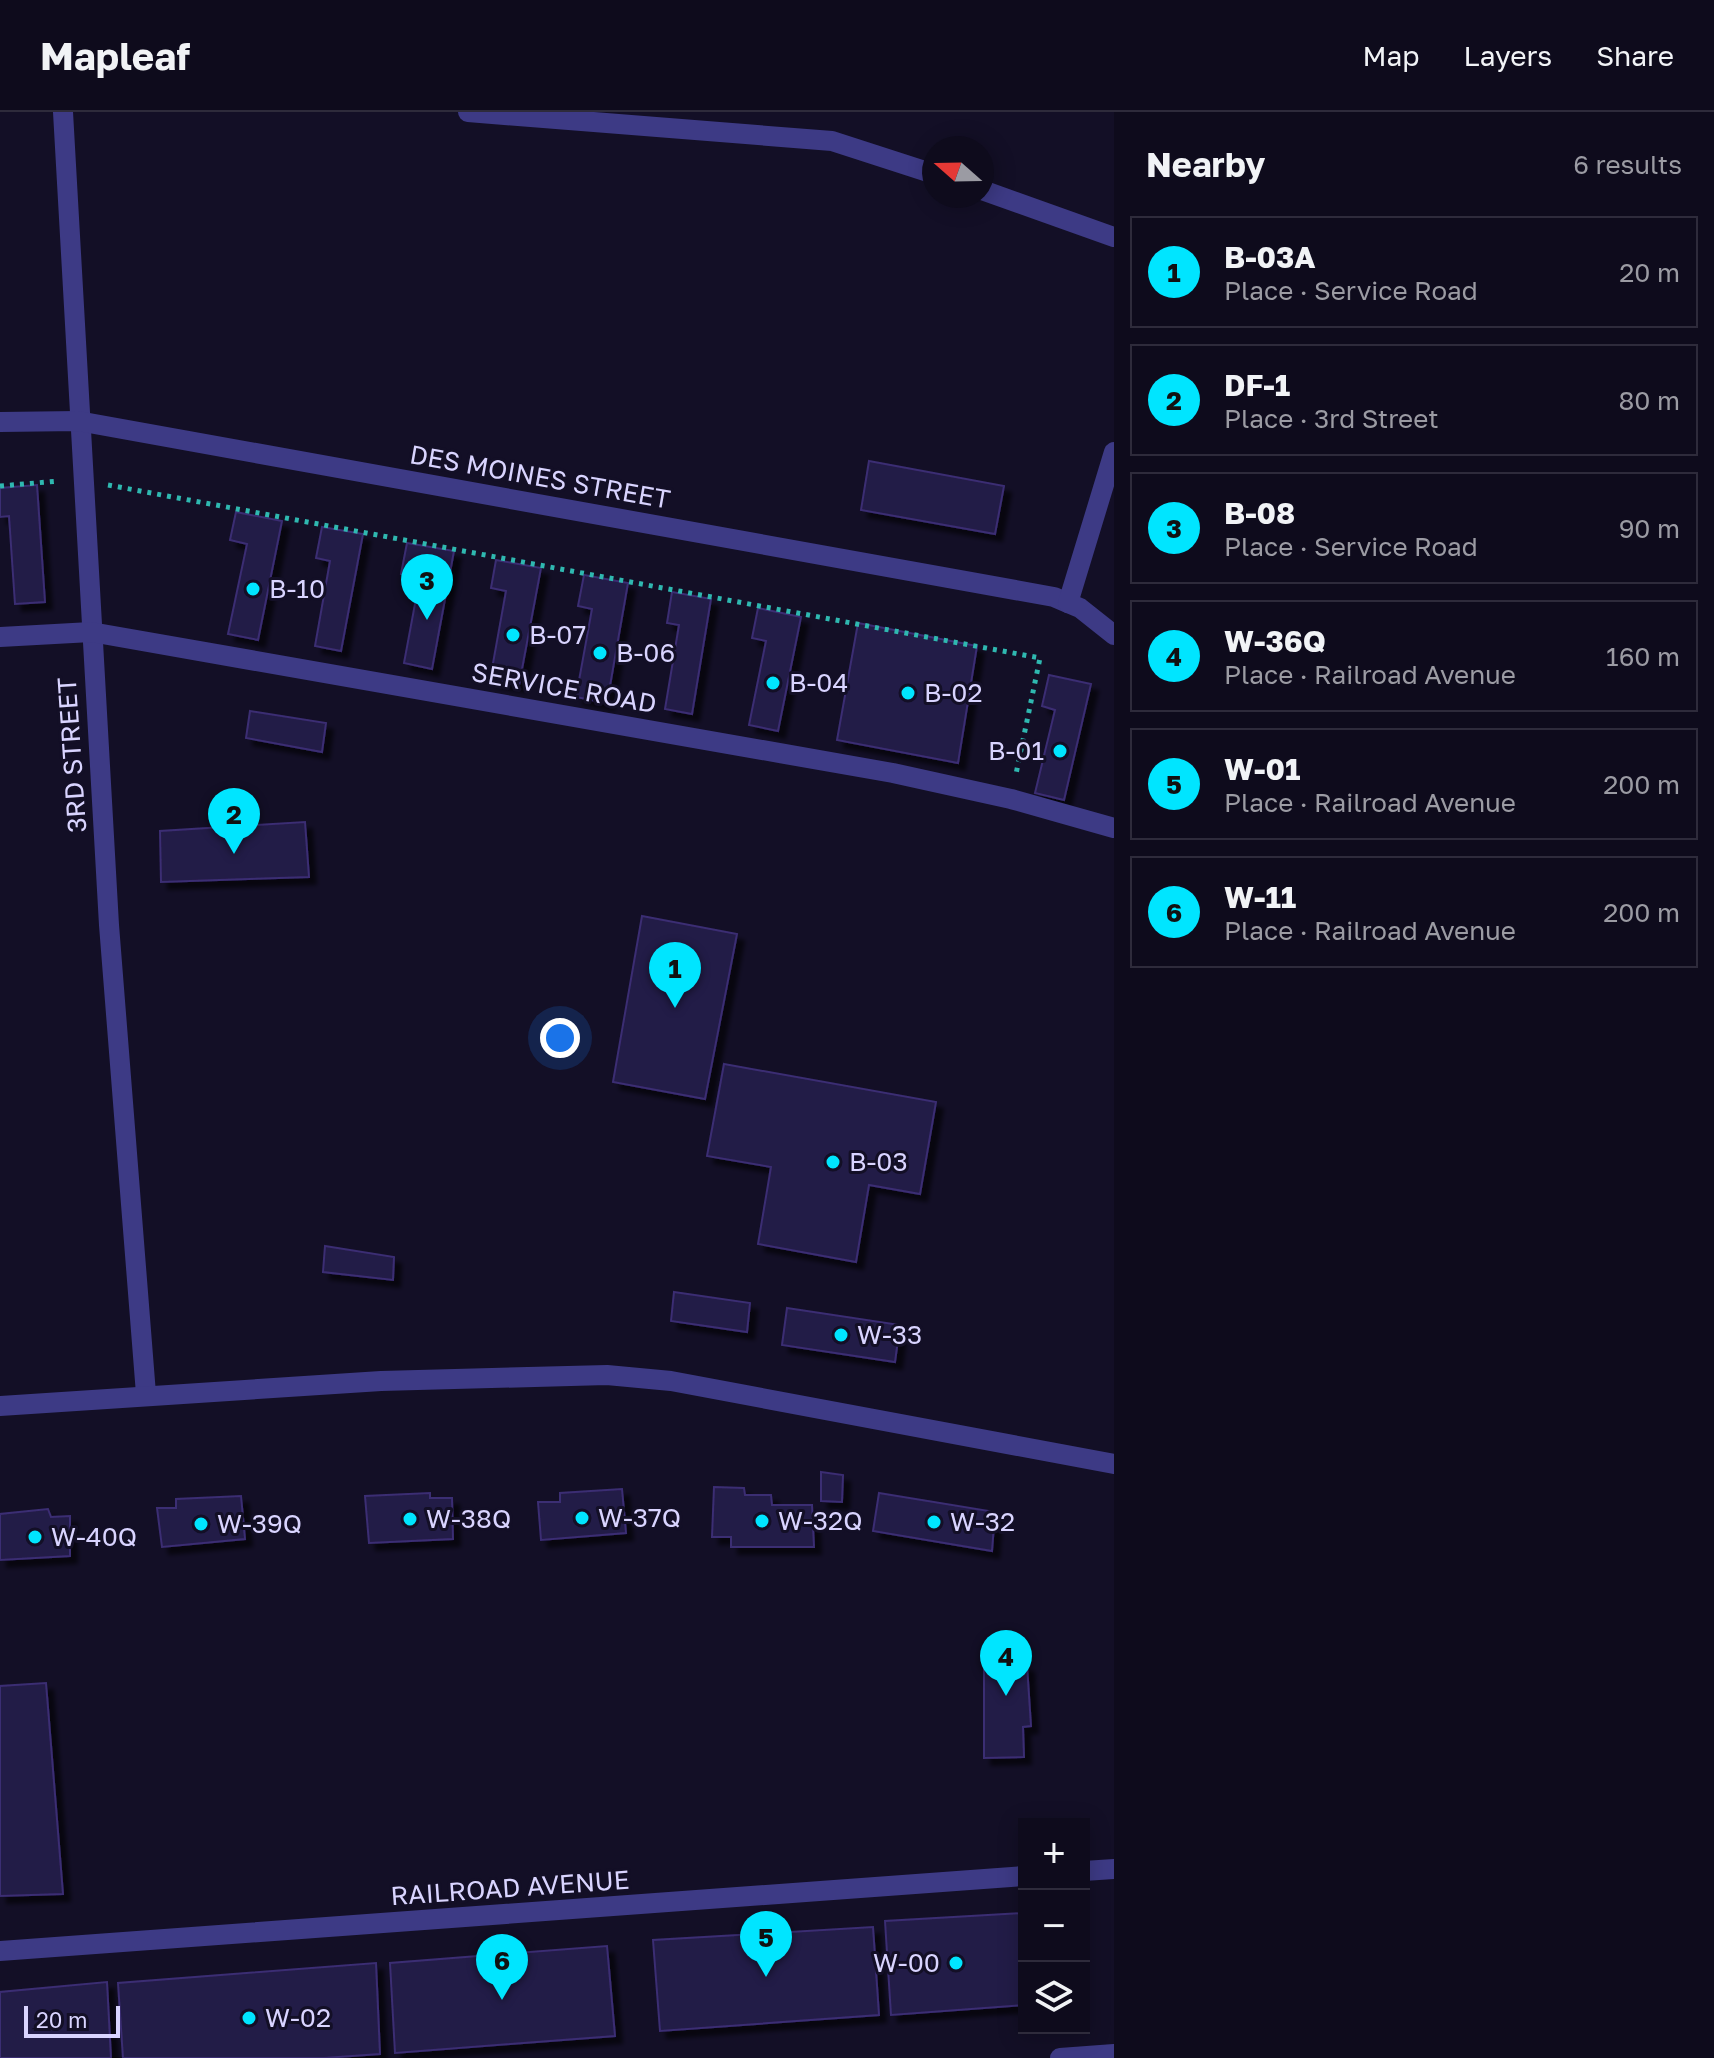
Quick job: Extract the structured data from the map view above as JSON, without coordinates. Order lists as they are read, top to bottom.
{
  "streets": {
    "street": [
      "DES MOINES STREET",
      "SERVICE ROAD",
      "3RD STREET",
      "RAILROAD AVENUE"
    ]
  },
  "crossings": [
    ["DES MOINES STREET", "3RD STREET"],
    ["SERVICE ROAD", "3RD STREET"]
  ],
  "places": [
    "B-10",
    "B-07",
    "B-06",
    "B-04",
    "B-02",
    "B-01",
    "B-03",
    "W-33",
    "W-37Q",
    "W-38Q",
    "W-32Q",
    "W-32",
    "W-39Q",
    "W-40Q",
    "W-00",
    "W-02"
  ],
  "scale_bar": "20 m",
  "north": "left",
  "page": {
    "header": "Mapleaf",
    "nav": ["Map", "Layers", "Share"],
    "heading": ["Nearby", "6 results"],
    "list": [
      {
        "mark": "1",
        "name": "B-03A",
        "note": "Place · Service Road",
        "value": "20 m"
      },
      {
        "mark": "2",
        "name": "DF-1",
        "note": "Place · 3rd Street",
        "value": "80 m"
      },
      {
        "mark": "3",
        "name": "B-08",
        "note": "Place · Service Road",
        "value": "90 m"
      },
      {
        "mark": "4",
        "name": "W-36Q",
        "note": "Place · Railroad Avenue",
        "value": "160 m"
      },
      {
        "mark": "5",
        "name": "W-01",
        "note": "Place · Railroad Avenue",
        "value": "200 m"
      },
      {
        "mark": "6",
        "name": "W-11",
        "note": "Place · Railroad Avenue",
        "value": "200 m"
      }
    ],
    "pins": [
      "3",
      "2",
      "1",
      "4",
      "5",
      "6"
    ],
    "map_buttons": ["+", "−"],
    "scale": "20 m"
  }
}
